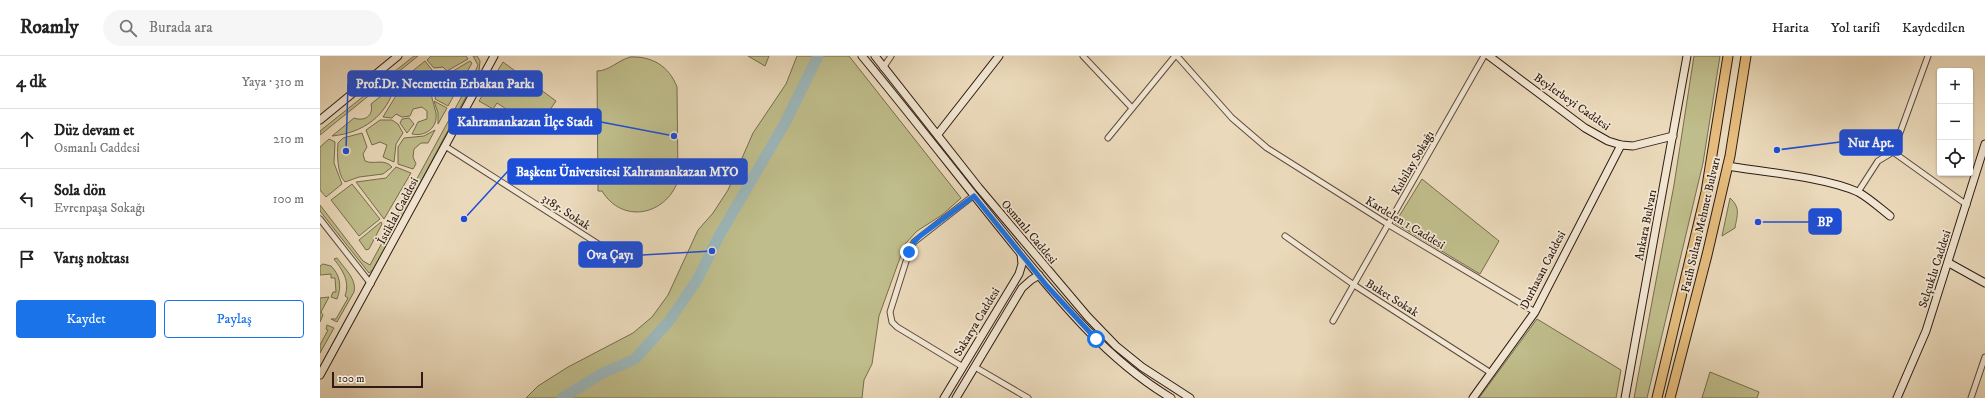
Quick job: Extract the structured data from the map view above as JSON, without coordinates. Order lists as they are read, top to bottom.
{
  "streets": {
    "highway": ["Fatih Sultan Mehmet Bulvarı"],
    "street": [
      "Beylerbeyi Caddesi",
      "Kubilay Sokağı",
      "İstiklal Caddesi",
      "3185. Sokak",
      "Kardelen 1 Caddesi",
      "Ankara Bulvarı",
      "Osmanlı Caddesi",
      "Selçuklu Caddesi",
      "Durhasan Caddesi",
      "Buket Sokak",
      "Sakarya Caddesi"
    ]
  },
  "crossings": [
    ["Beylerbeyi Caddesi", "Ankara Bulvarı"],
    ["Beylerbeyi Caddesi", "Durhasan Caddesi"],
    ["Kubilay Sokağı", "Kardelen 1 Caddesi"],
    ["Kubilay Sokağı", "Buket Sokak"],
    ["İstiklal Caddesi", "3185. Sokak"],
    ["Kardelen 1 Caddesi", "Durhasan Caddesi"],
    ["Osmanlı Caddesi", "Sakarya Caddesi"],
    ["Durhasan Caddesi", "Buket Sokak"]
  ],
  "places": [
    "Kahramankazan İlçe Stadı",
    "Nur Apt.",
    "Prof.Dr. Necmettin Erbakan Parkı",
    "Başkent Üniversitesi Kahramankazan MYO",
    "BP",
    "Ova Çayı"
  ],
  "scale_bar": "100 m",
  "page": {
    "header": "Roamly",
    "search": "Burada ara",
    "nav": ["Harita", "Yol tarifi", "Kaydedilen"],
    "heading": ["4 dk", "Yaya · 310 m"],
    "map_buttons": ["+", "−"],
    "list": [
      ["Düz devam et", "Osmanlı Caddesi", "210 m"],
      ["Sola dön", "Evrenpaşa Sokağı", "100 m"],
      "Varış noktası"
    ],
    "buttons": ["Kaydet", "Paylaş"],
    "scale": "100 m"
  }
}
